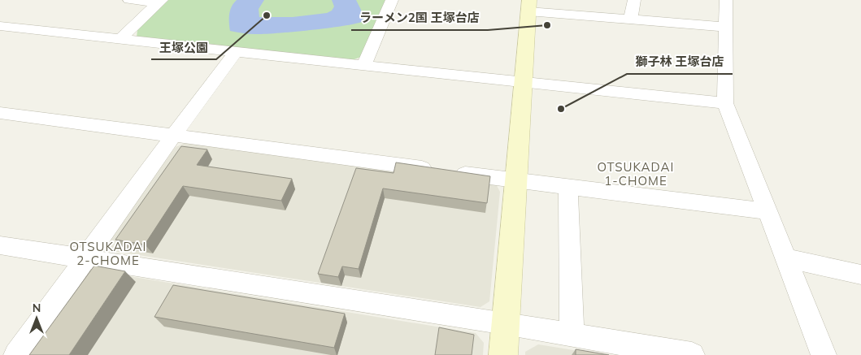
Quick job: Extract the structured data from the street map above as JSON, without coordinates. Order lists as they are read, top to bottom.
{
  "districts": ["OTSUKADAI 1-CHOME", "OTSUKADAI 2-CHOME"],
  "places": ["王塚公園", "ラーメン2国 王塚台店", "獅子林 王塚台店"],
  "north": "top"
}
